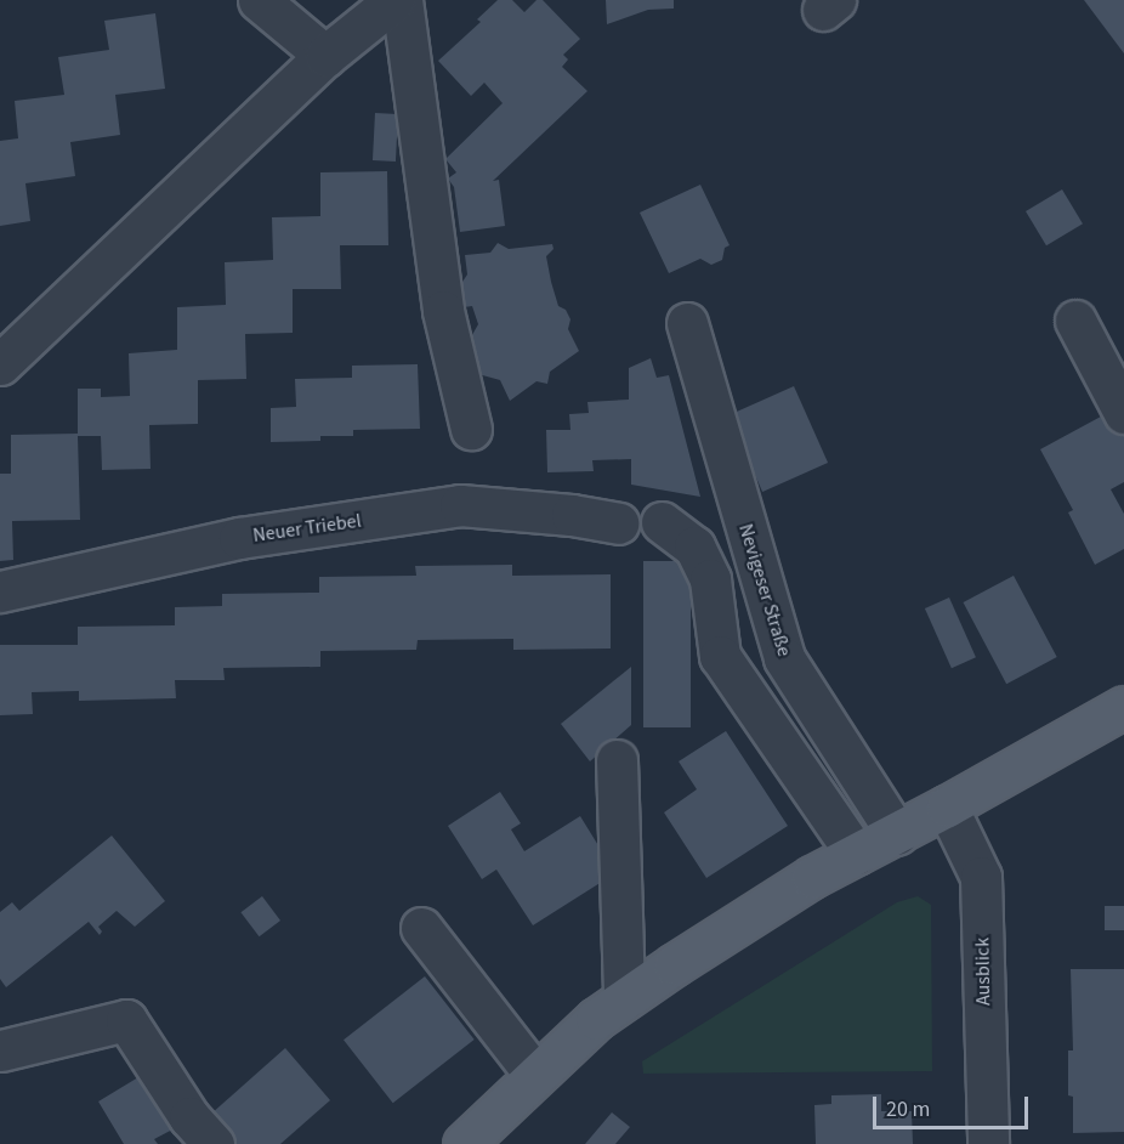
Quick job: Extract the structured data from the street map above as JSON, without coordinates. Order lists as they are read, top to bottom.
{
  "streets": {
    "street": ["Neuer Triebel", "Nevigeser Straße", "Ausblick"]
  },
  "scale_bar": "20 m"
}
